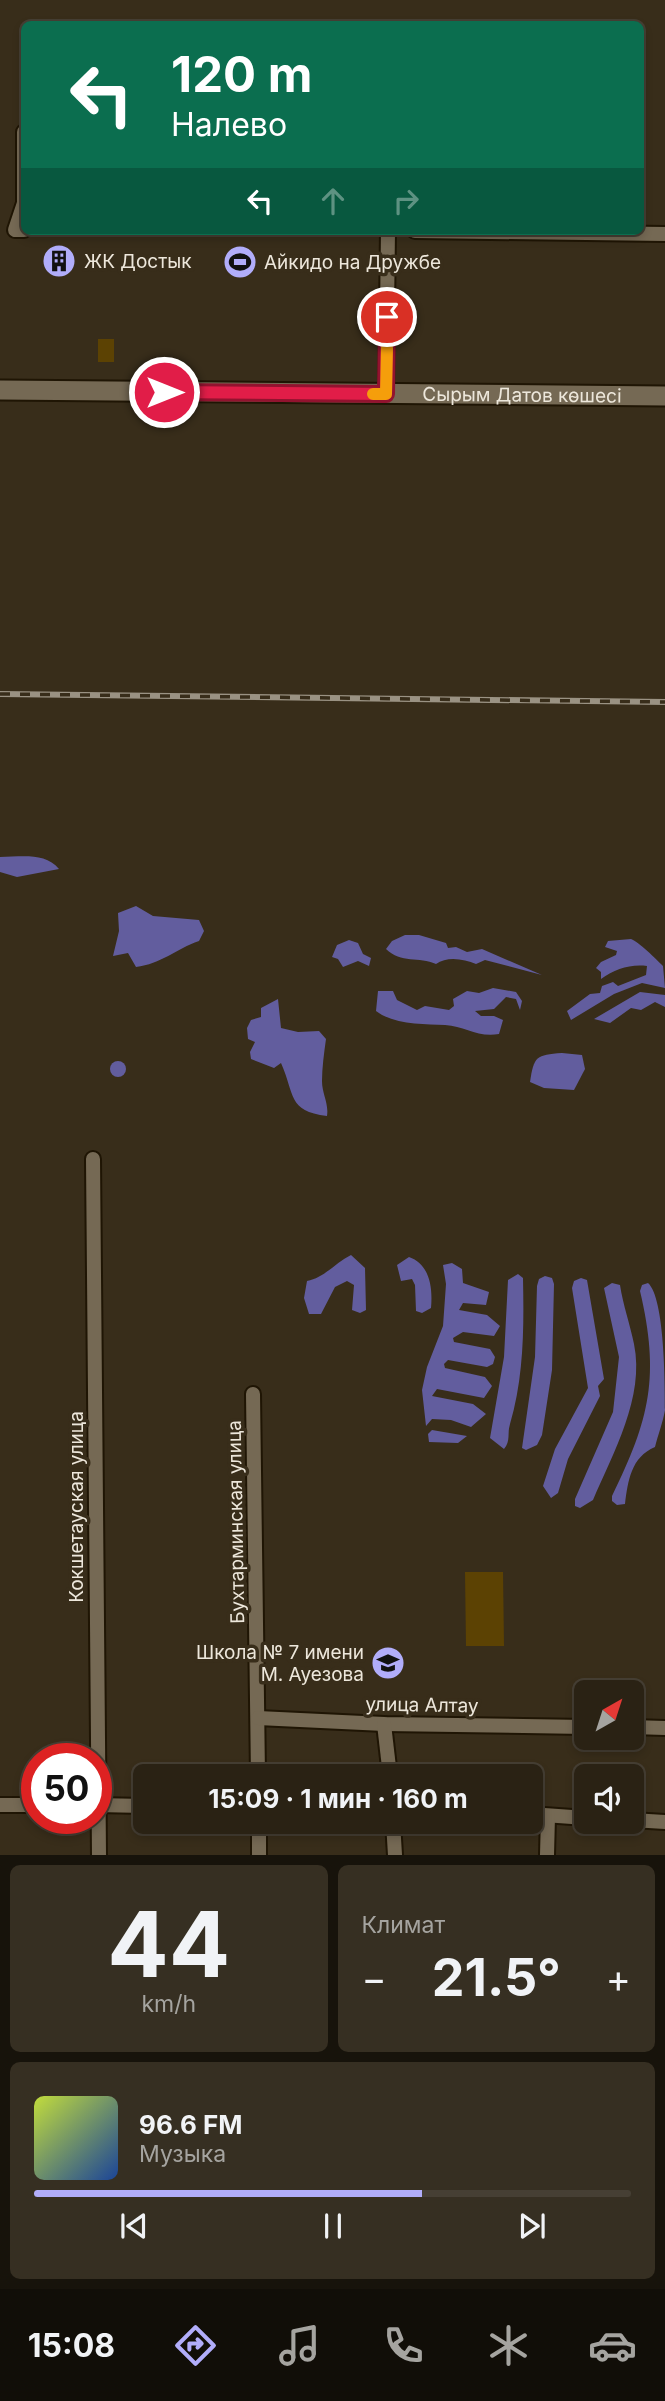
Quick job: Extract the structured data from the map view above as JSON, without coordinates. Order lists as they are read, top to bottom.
{
  "streets": {
    "main road": ["Сырым Датов көшесі"],
    "street": ["Кокшетауская улица", "Бухтарминская улица", "улица Алтау"]
  },
  "crossings": [
    ["Бухтарминская улица", "улица Алтау"]
  ],
  "places": {
    "building": ["ЖК Достык"],
    "sports": ["Айкидо на Дружбе"],
    "school or university": ["Школа № 7 имени М. Ауезова"]
  },
  "north": "top right",
  "page": {
    "turn": ["120 m", "Налево"],
    "limit": "50",
    "trip": "15:09 · 1 мин · 160 m",
    "tile": [
      ["44", "km/h"],
      "Климат"
    ],
    "heat": ["−", "21.5°", "+"],
    "song": ["96.6 FM", "Музыка"],
    "tabs": "15:08"
  }
}
